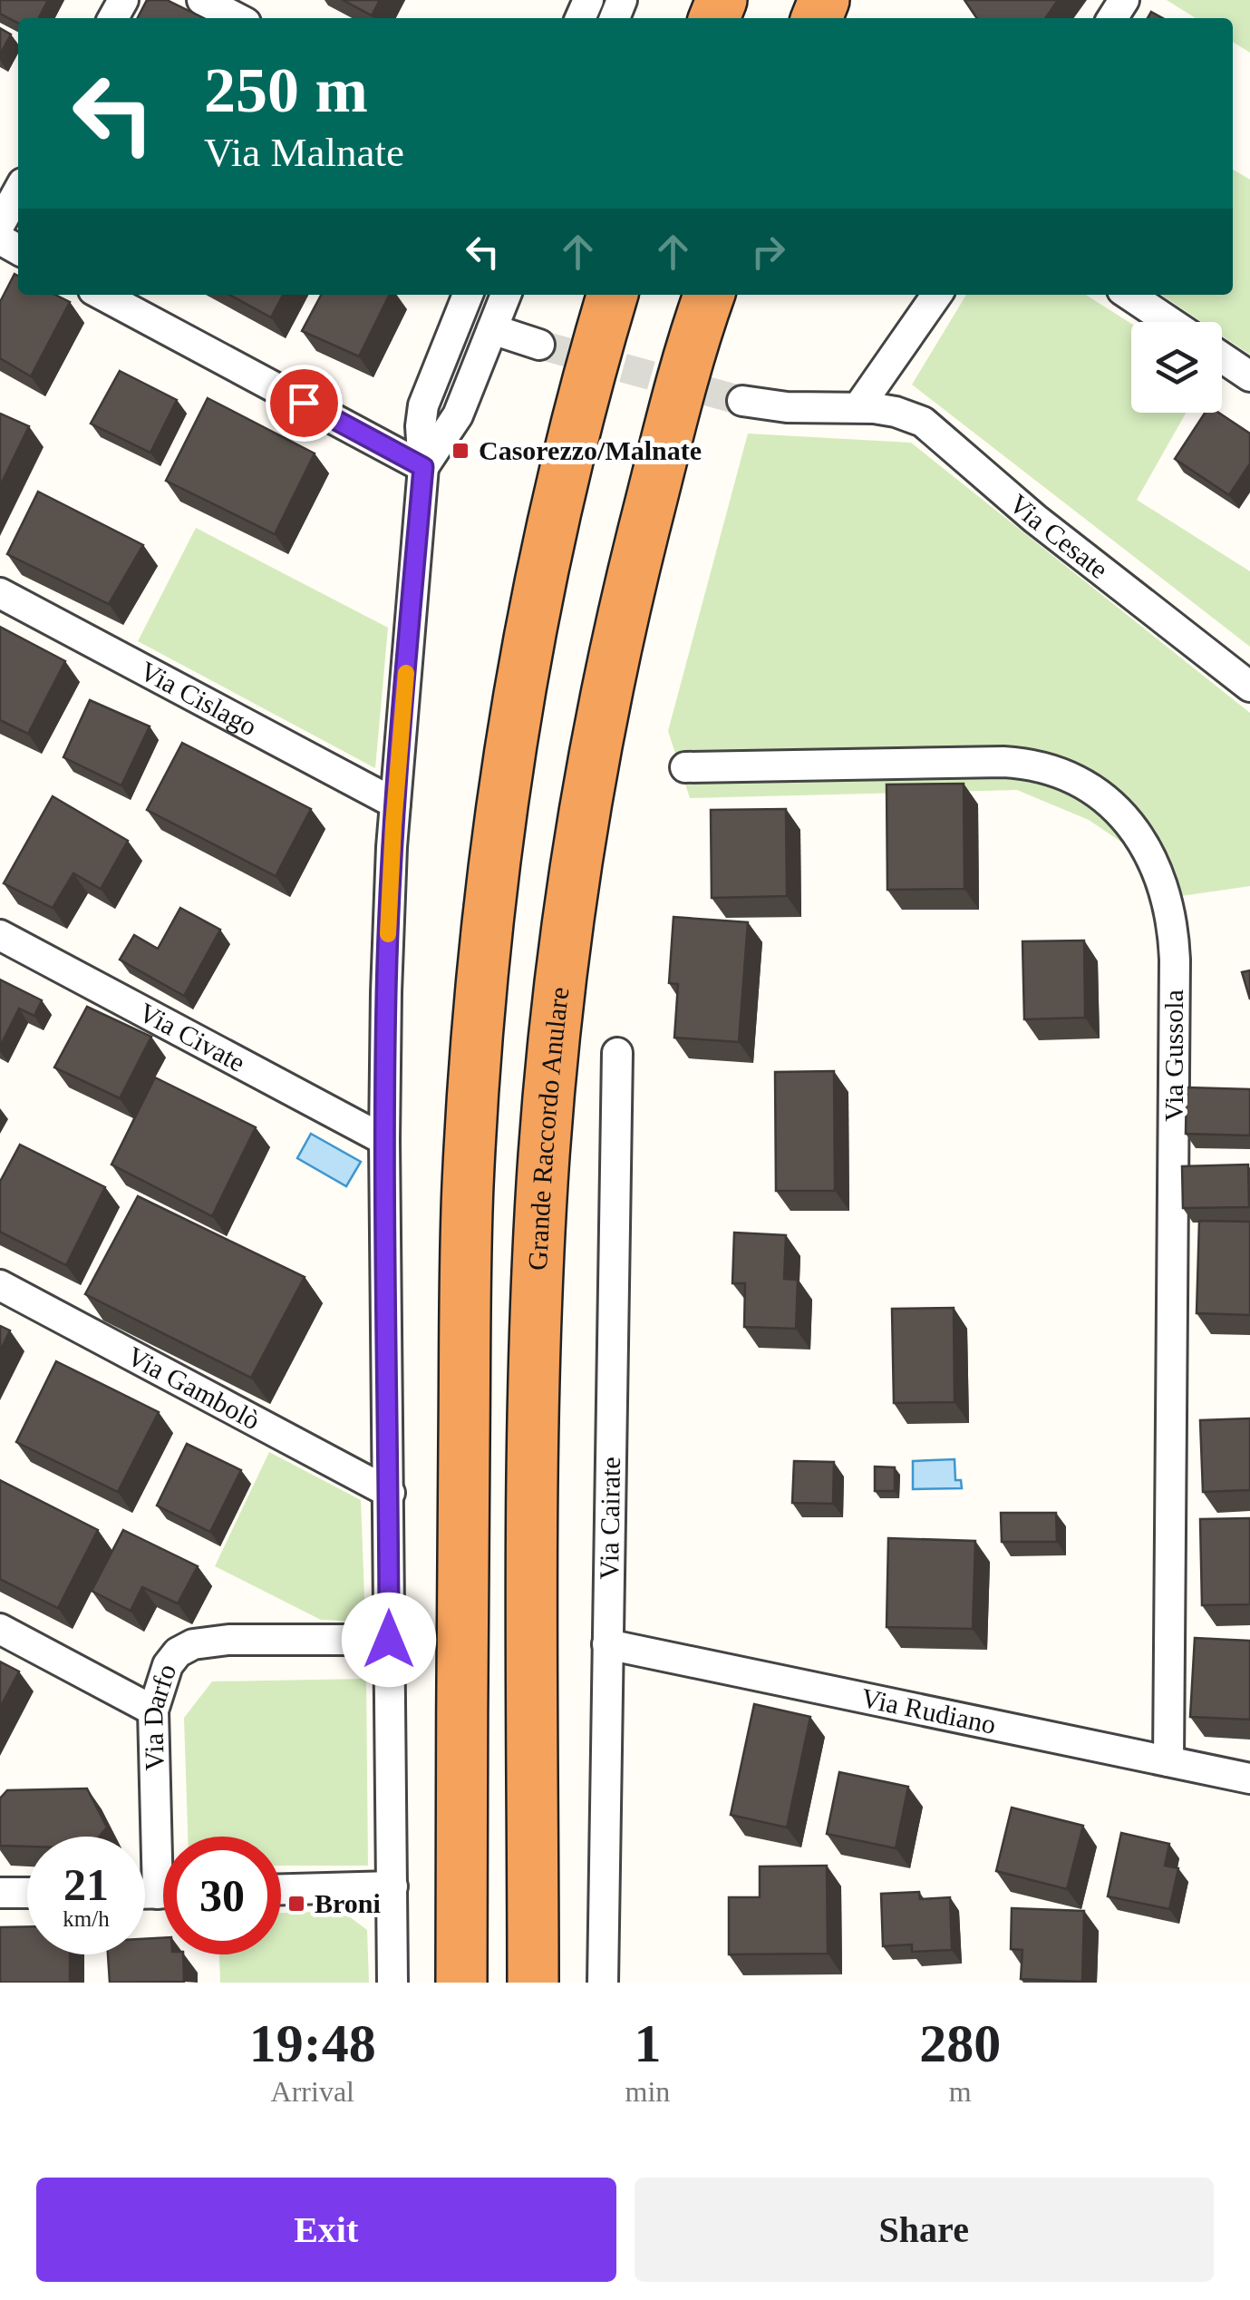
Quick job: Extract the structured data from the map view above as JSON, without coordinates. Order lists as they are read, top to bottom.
{
  "streets": {
    "highway": ["Grande Raccordo Anulare"],
    "street": [
      "Via Cesate",
      "Via Cislago",
      "Via Civate",
      "Via Gussola",
      "Via Gambolò",
      "Via Cairate",
      "Via Rudiano",
      "Via Darfo"
    ]
  },
  "crossings": [
    ["Via Gussola", "Via Rudiano"],
    ["Via Cairate", "Via Rudiano"]
  ],
  "places": {
    "transit": ["Casorezzo/Malnate", "Broni"]
  },
  "page": {
    "turn": ["250 m", "Via Malnate"],
    "speed": "21 km/h",
    "limit": "30",
    "eta": [
      "19:48",
      "Arrival",
      "1",
      "min",
      "280",
      "m"
    ],
    "buttons": ["Exit", "Share"]
  }
}
